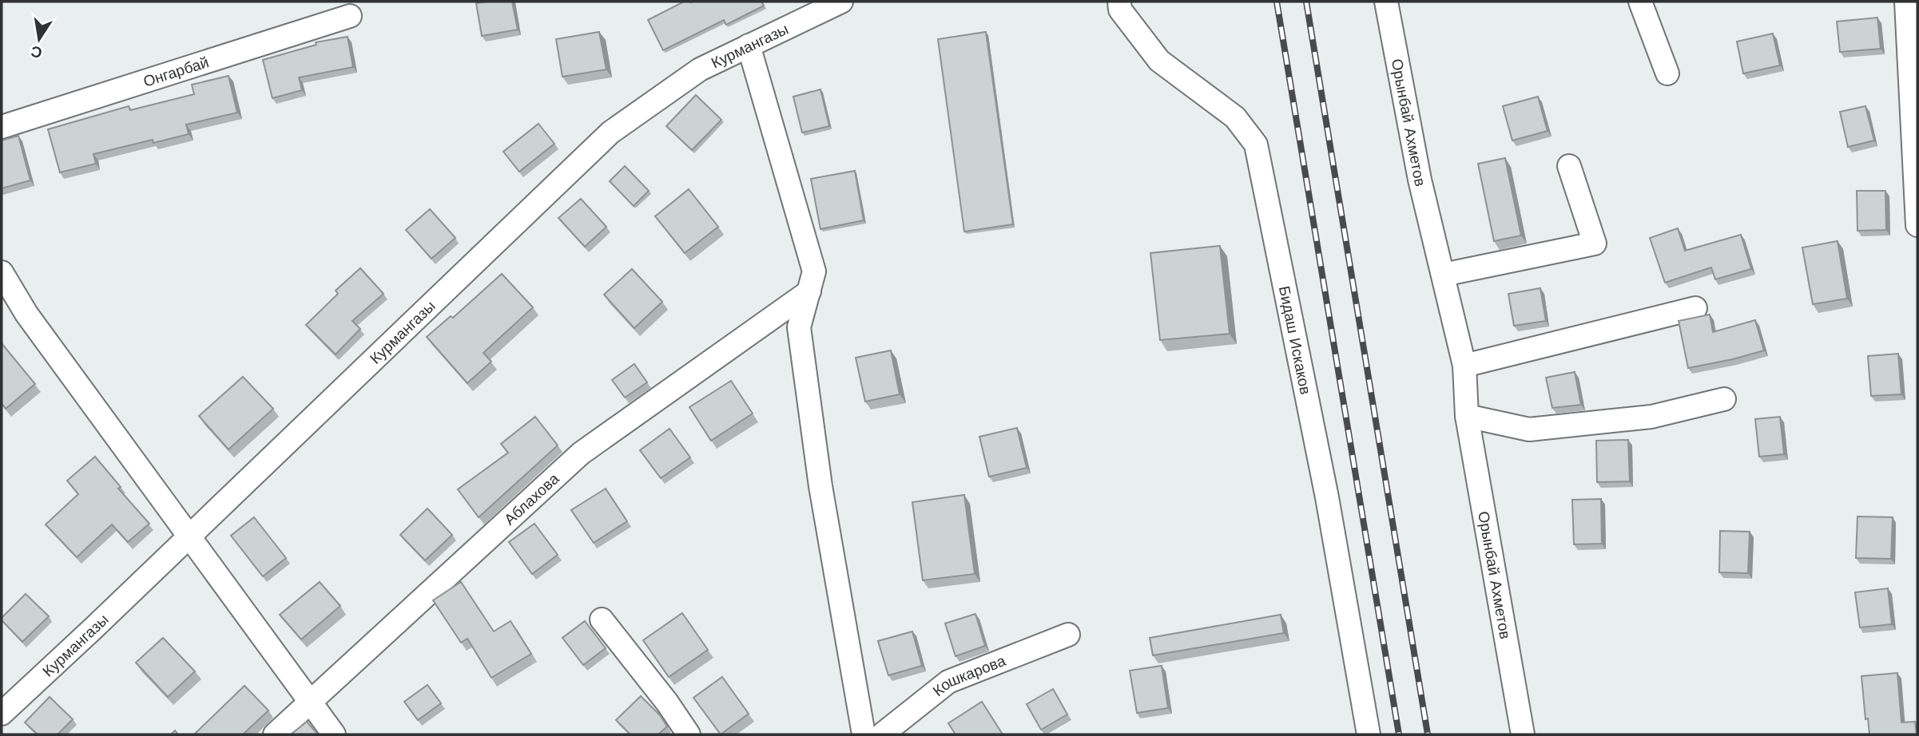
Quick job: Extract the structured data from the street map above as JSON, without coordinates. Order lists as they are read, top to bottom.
{
  "streets": {
    "street": [
      "Курмангазы",
      "Онгарбай",
      "Орынбай Ахметов",
      "Бидаш Искаков",
      "Аблахова",
      "Кошкарова"
    ]
  },
  "north": "bottom"
}
